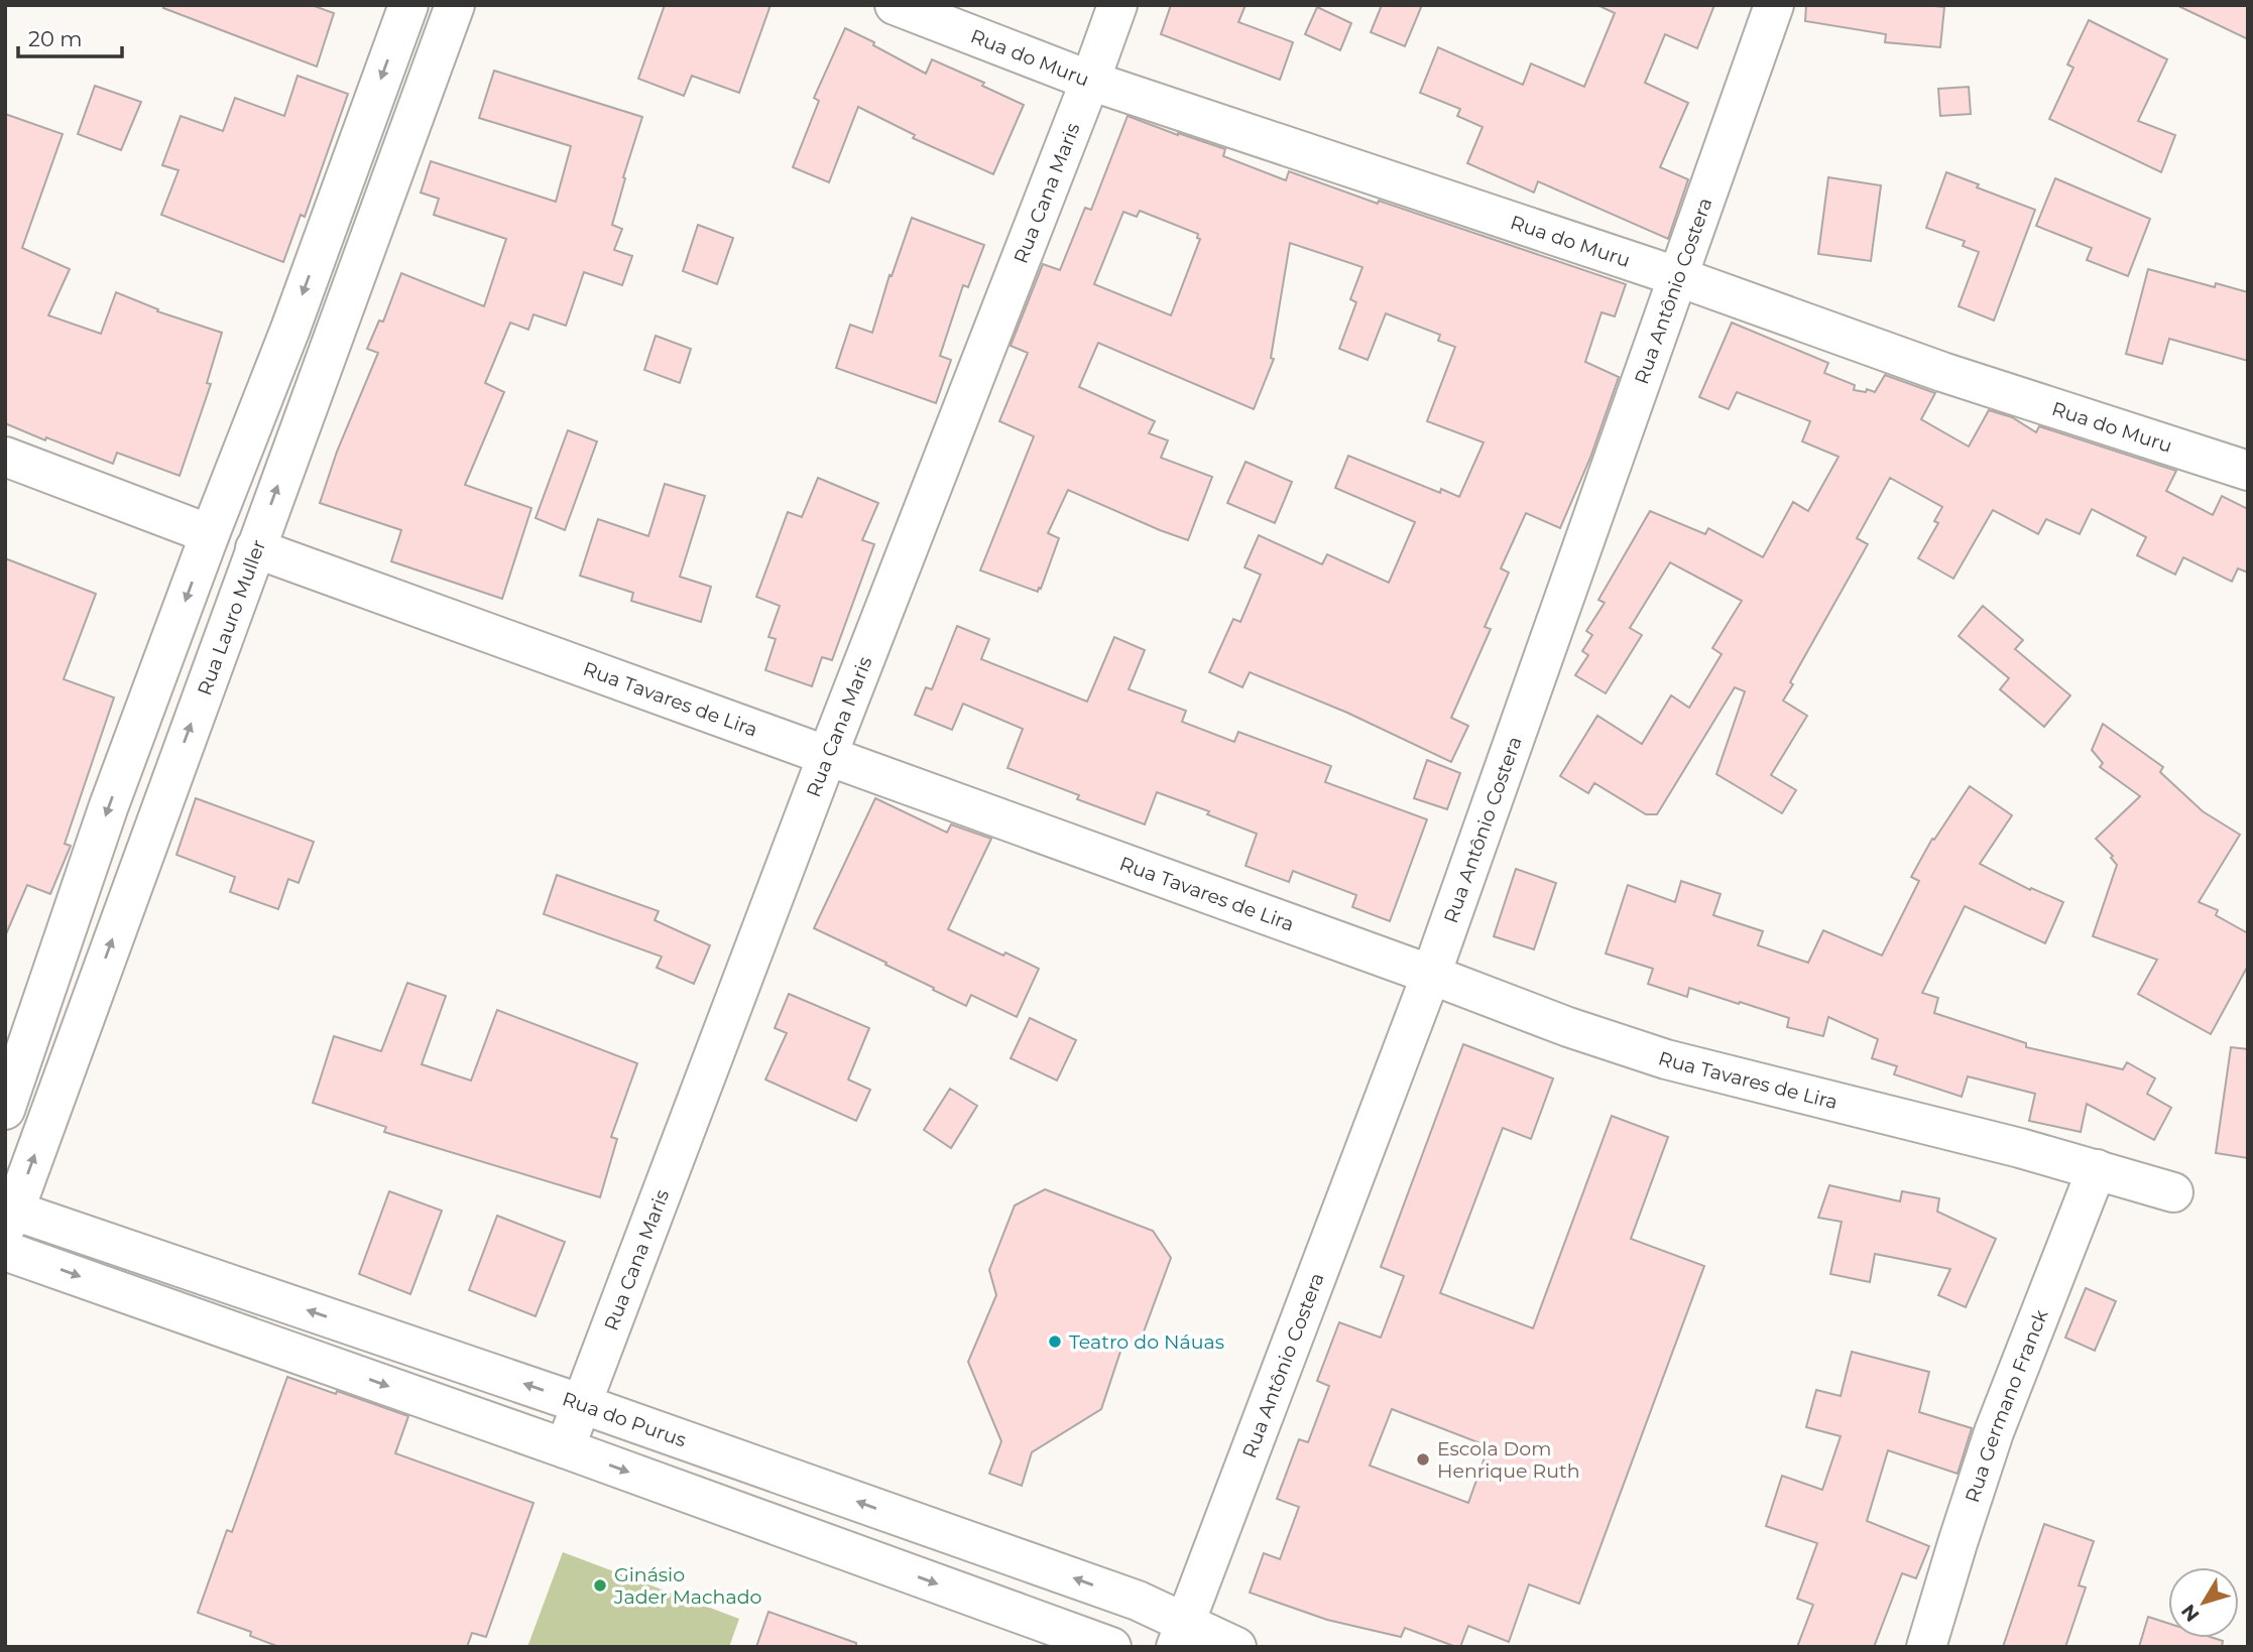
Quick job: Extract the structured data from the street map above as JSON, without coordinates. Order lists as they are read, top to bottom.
{
  "streets": {
    "street": [
      "Rua do Muru",
      "Rua Cana Maris",
      "Rua Antônio Costera",
      "Rua Lauro Muller",
      "Rua Tavares de Lira",
      "Rua Germano Franck",
      "Rua do Purus"
    ]
  },
  "crossings": [
    ["Rua do Muru", "Rua Cana Maris"],
    ["Rua do Muru", "Rua Antônio Costera"],
    ["Rua Cana Maris", "Rua Tavares de Lira"],
    ["Rua Cana Maris", "Rua do Purus"],
    ["Rua Antônio Costera", "Rua Tavares de Lira"],
    ["Rua Antônio Costera", "Rua do Purus"],
    ["Rua Lauro Muller", "Rua Tavares de Lira"],
    ["Rua Lauro Muller", "Rua do Purus"],
    ["Rua Tavares de Lira", "Rua Germano Franck"]
  ],
  "places": ["Teatro do Náuas", "Escola Dom Henrique Ruth", "Ginásio Jader Machado"],
  "scale_bar": "20 m",
  "north": "bottom left"
}
